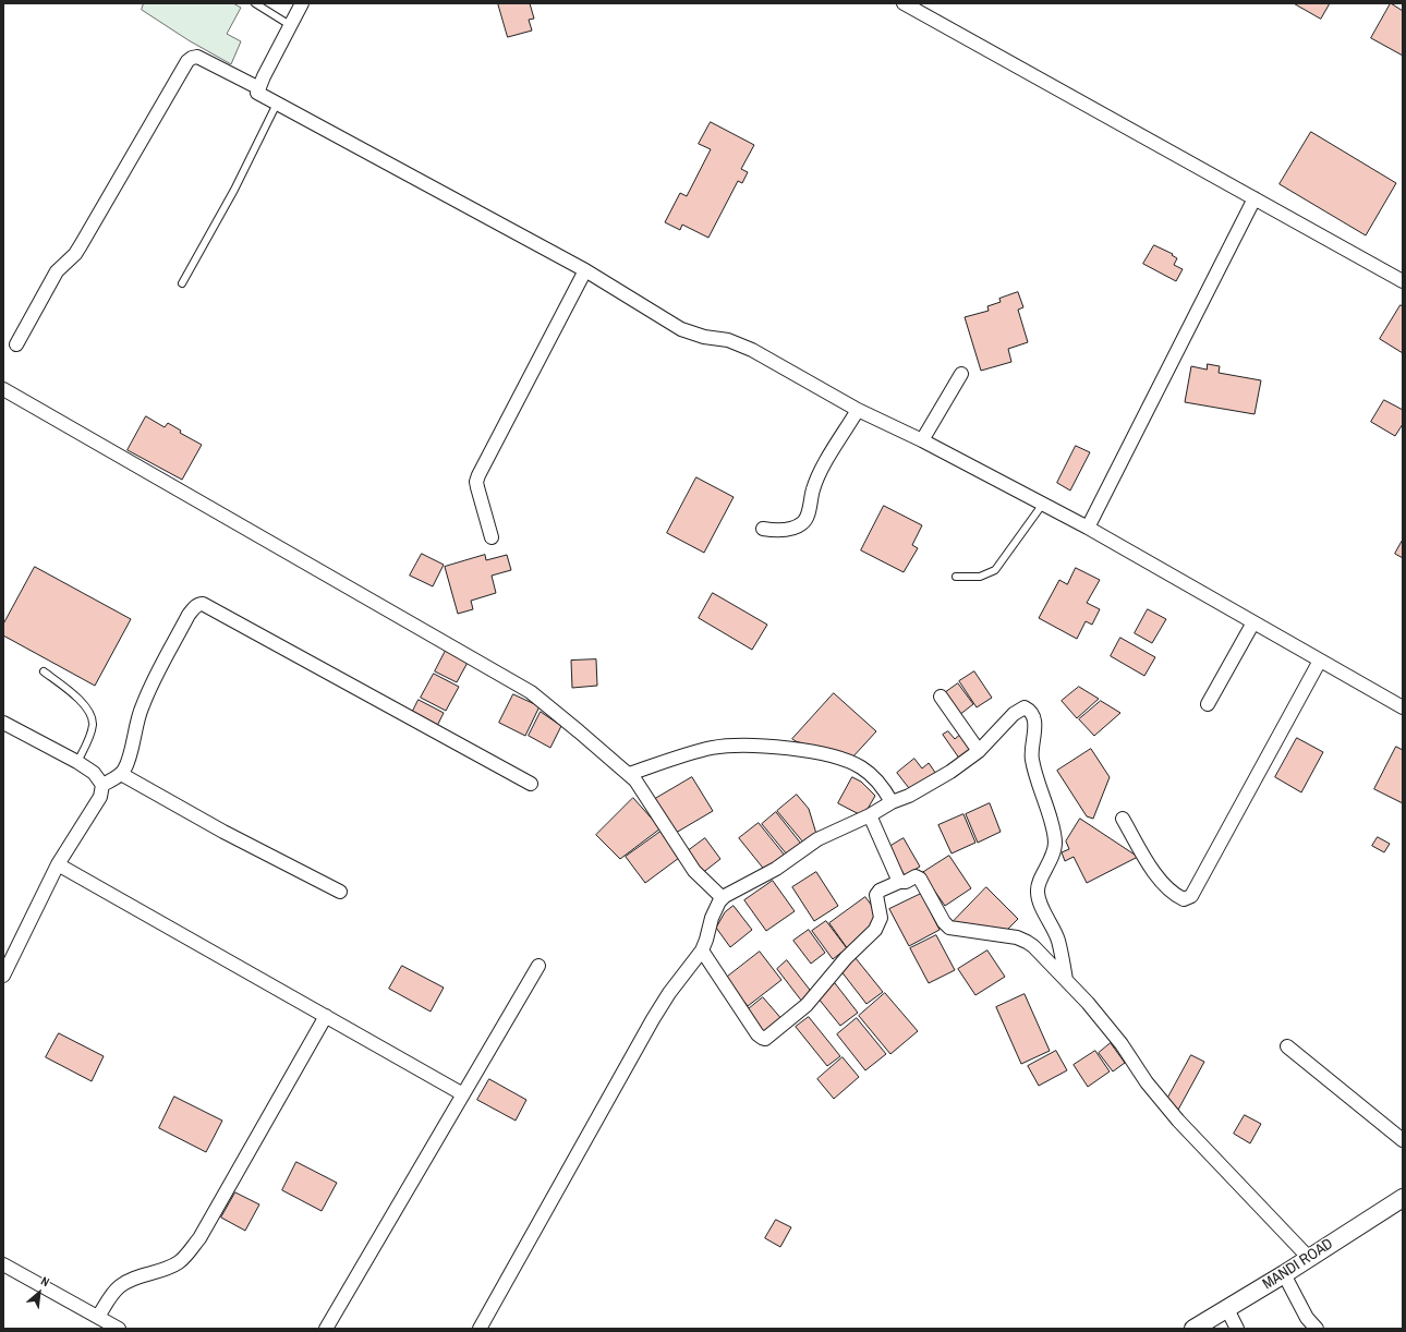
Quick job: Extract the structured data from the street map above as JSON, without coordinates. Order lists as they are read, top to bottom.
{
  "streets": {
    "street": ["MANDI ROAD"]
  },
  "north": "top right"
}
